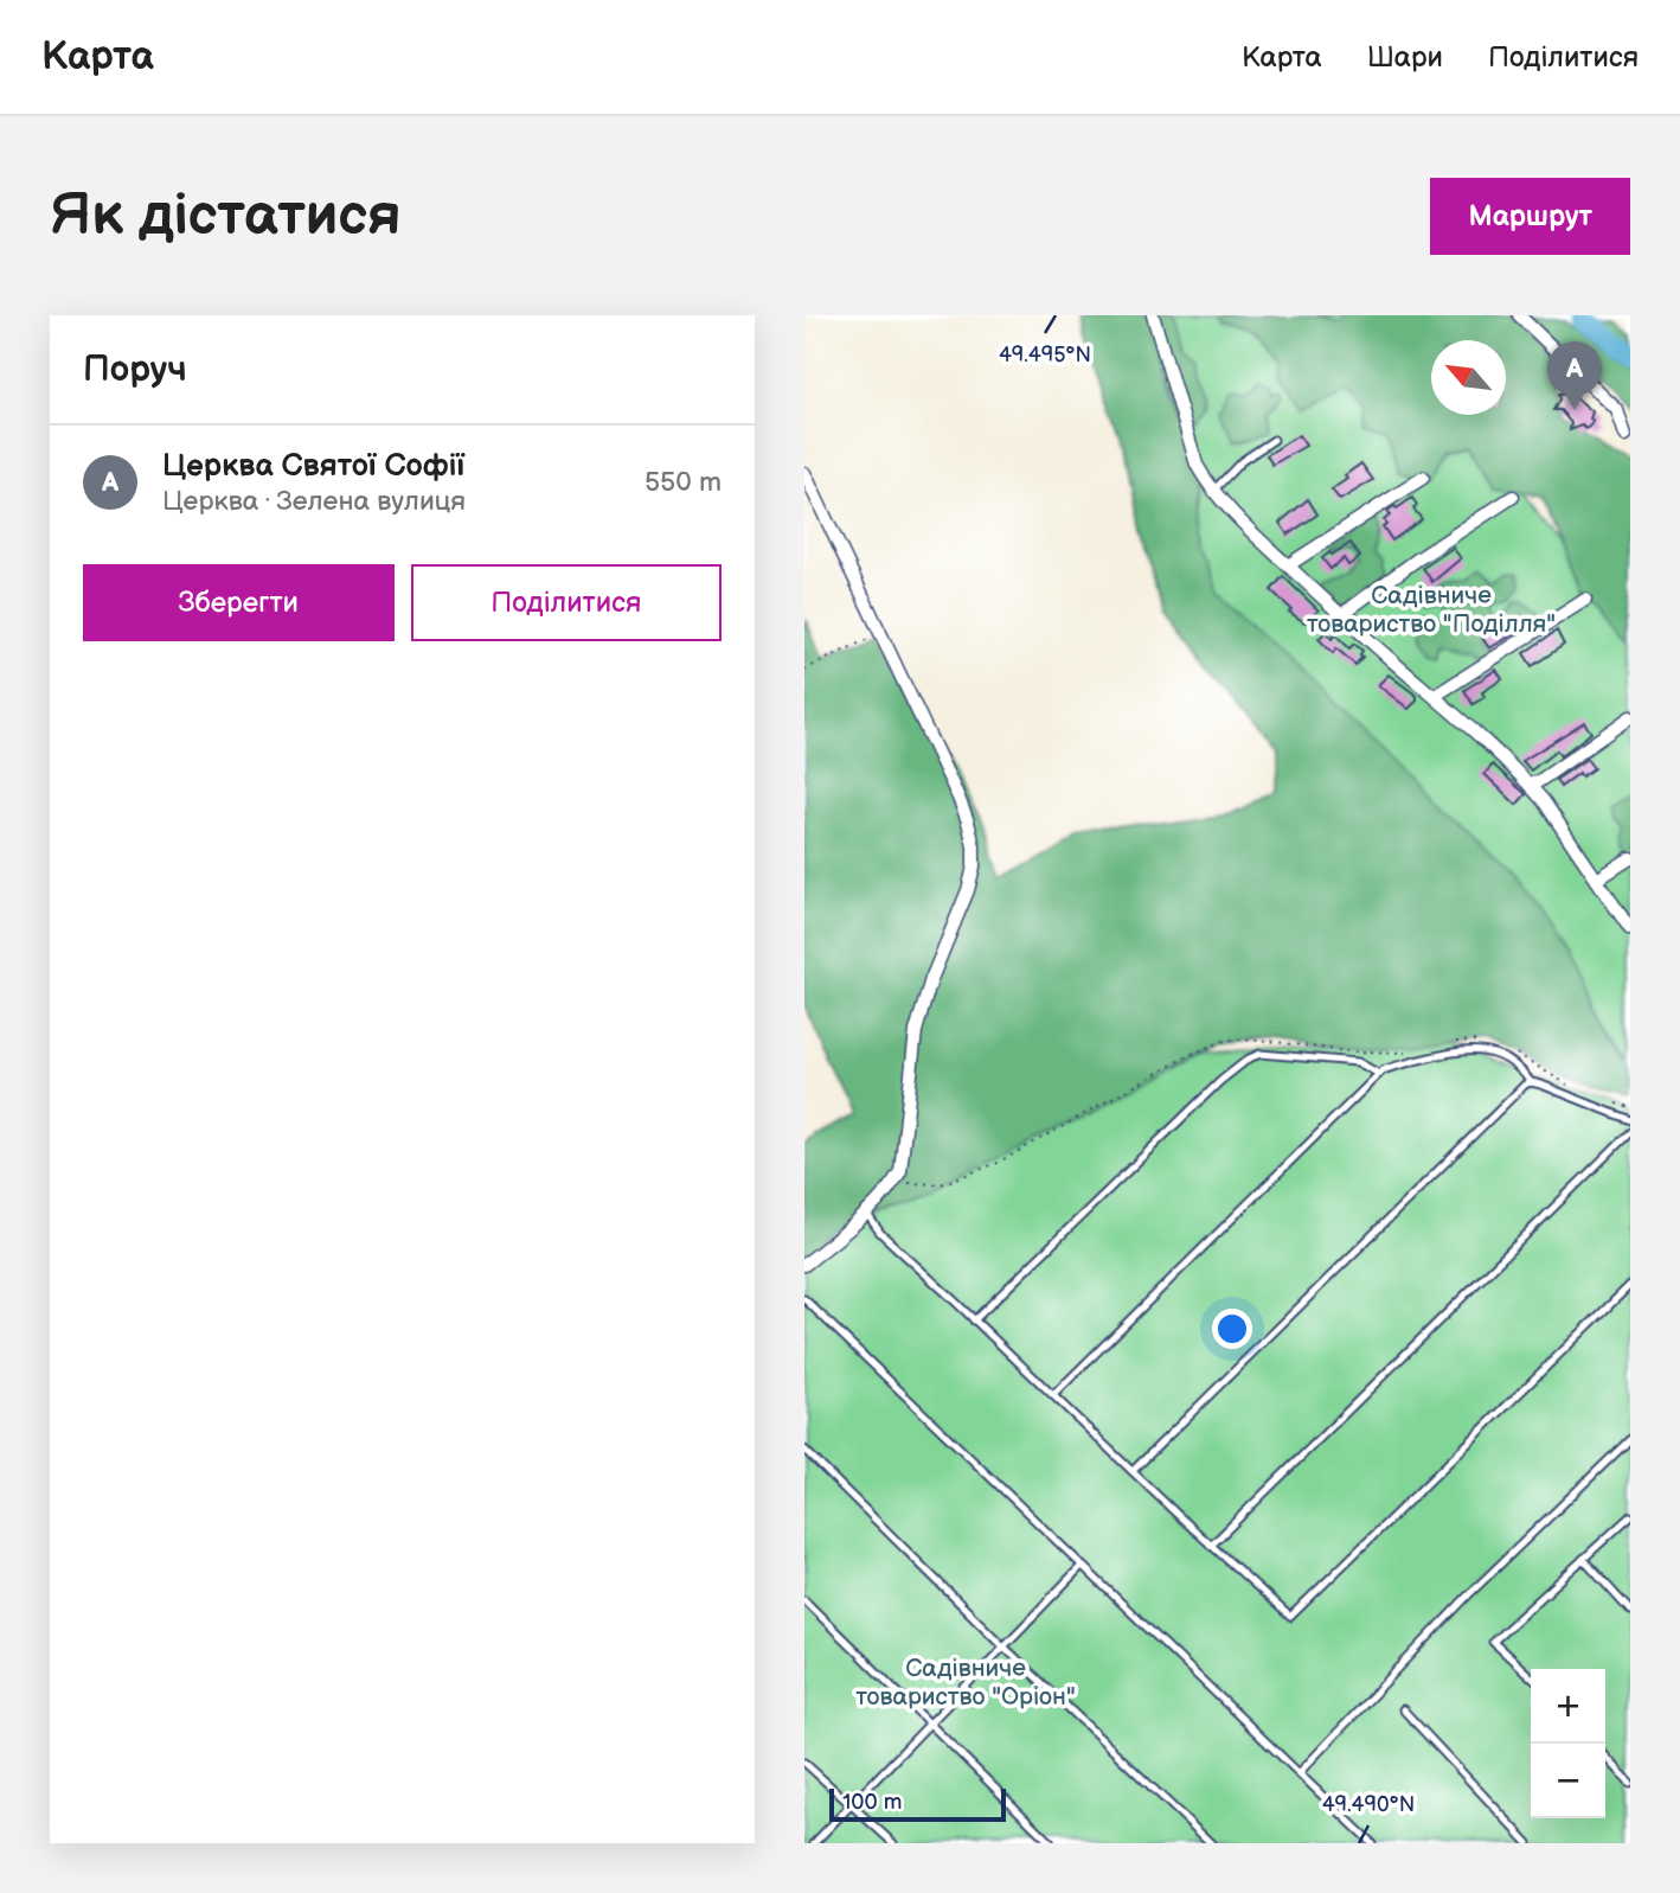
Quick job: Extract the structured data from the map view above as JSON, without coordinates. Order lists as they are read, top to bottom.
{
  "parks": ["Садівниче товариство \"Поділля\"", "Садівниче товариство \"Оріон\""],
  "scale_bar": "100 m",
  "north": "top left",
  "page": {
    "header": "Карта",
    "nav": ["Карта", "Шари", "Поділитися"],
    "buttons": [
      "Маршрут",
      ["Зберегти", "Поділитися"]
    ],
    "title": "Як дістатися",
    "heading": "Поруч",
    "pins": "A",
    "list": [
      {
        "mark": "A",
        "name": "Церква Святої Софії",
        "note": "Церква · Зелена вулиця",
        "value": "550 m"
      }
    ],
    "map_buttons": ["+", "−"],
    "scale": "100 m"
  },
  "coordinates": ["49.495°N", "49.490°N"]
}
